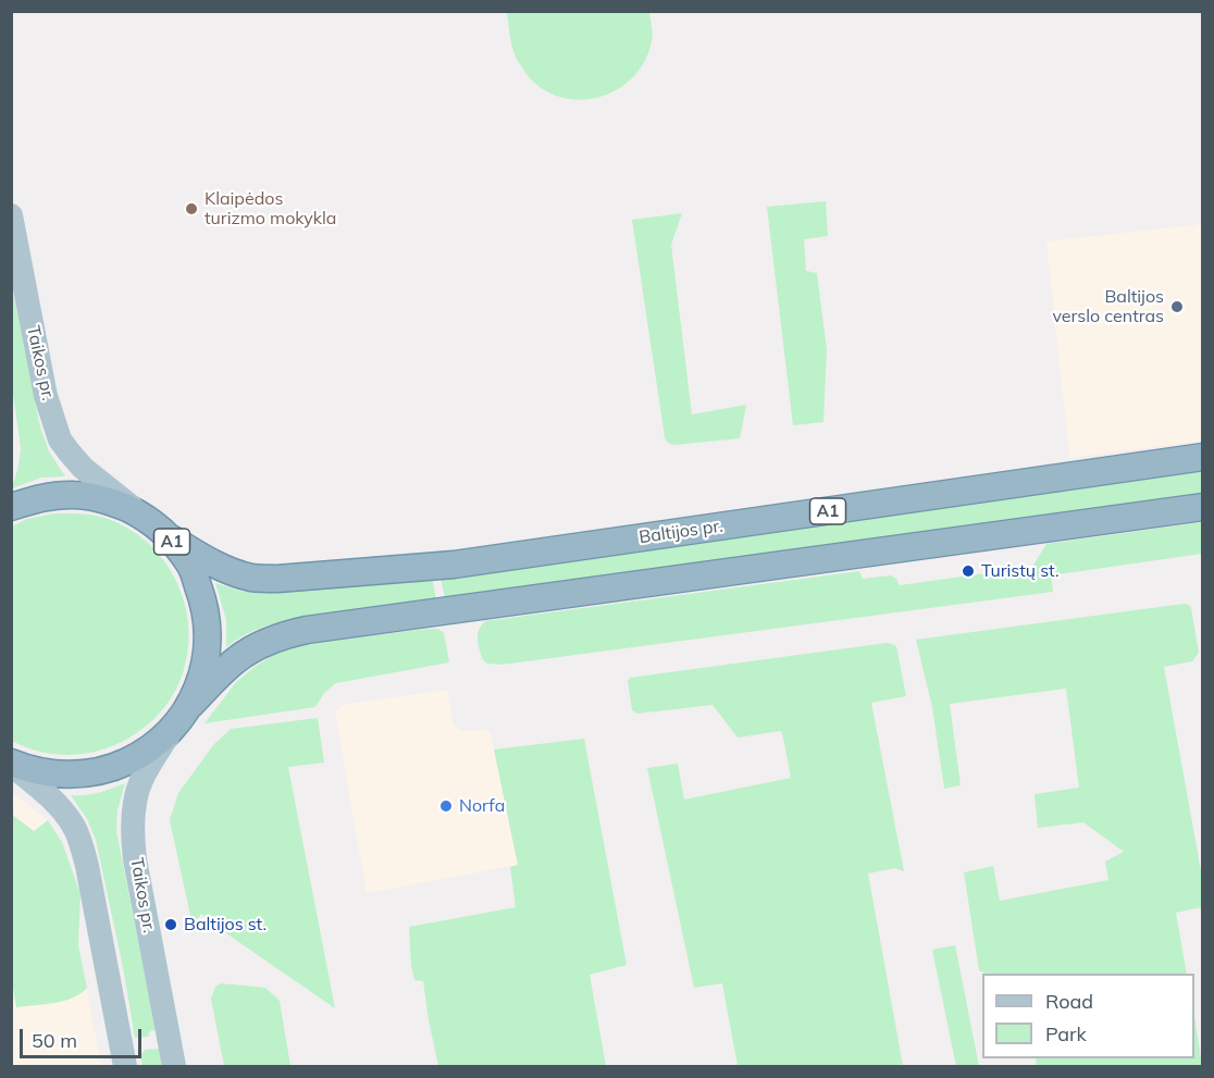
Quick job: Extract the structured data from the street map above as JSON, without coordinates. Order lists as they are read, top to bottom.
{
  "streets": {
    "highway": ["A1", "Baltijos pr."],
    "main road": ["Taikos pr."]
  },
  "crossings": [
    ["Taikos pr.", "A1"],
    ["A1", "Baltijos pr."]
  ],
  "places": [
    "Klaipėdos turizmo mokykla",
    "Baltijos verslo centras",
    "Turistų st.",
    "Norfa",
    "Baltijos st."
  ],
  "legend": ["Road", "Park"],
  "scale_bar": "50 m"
}
